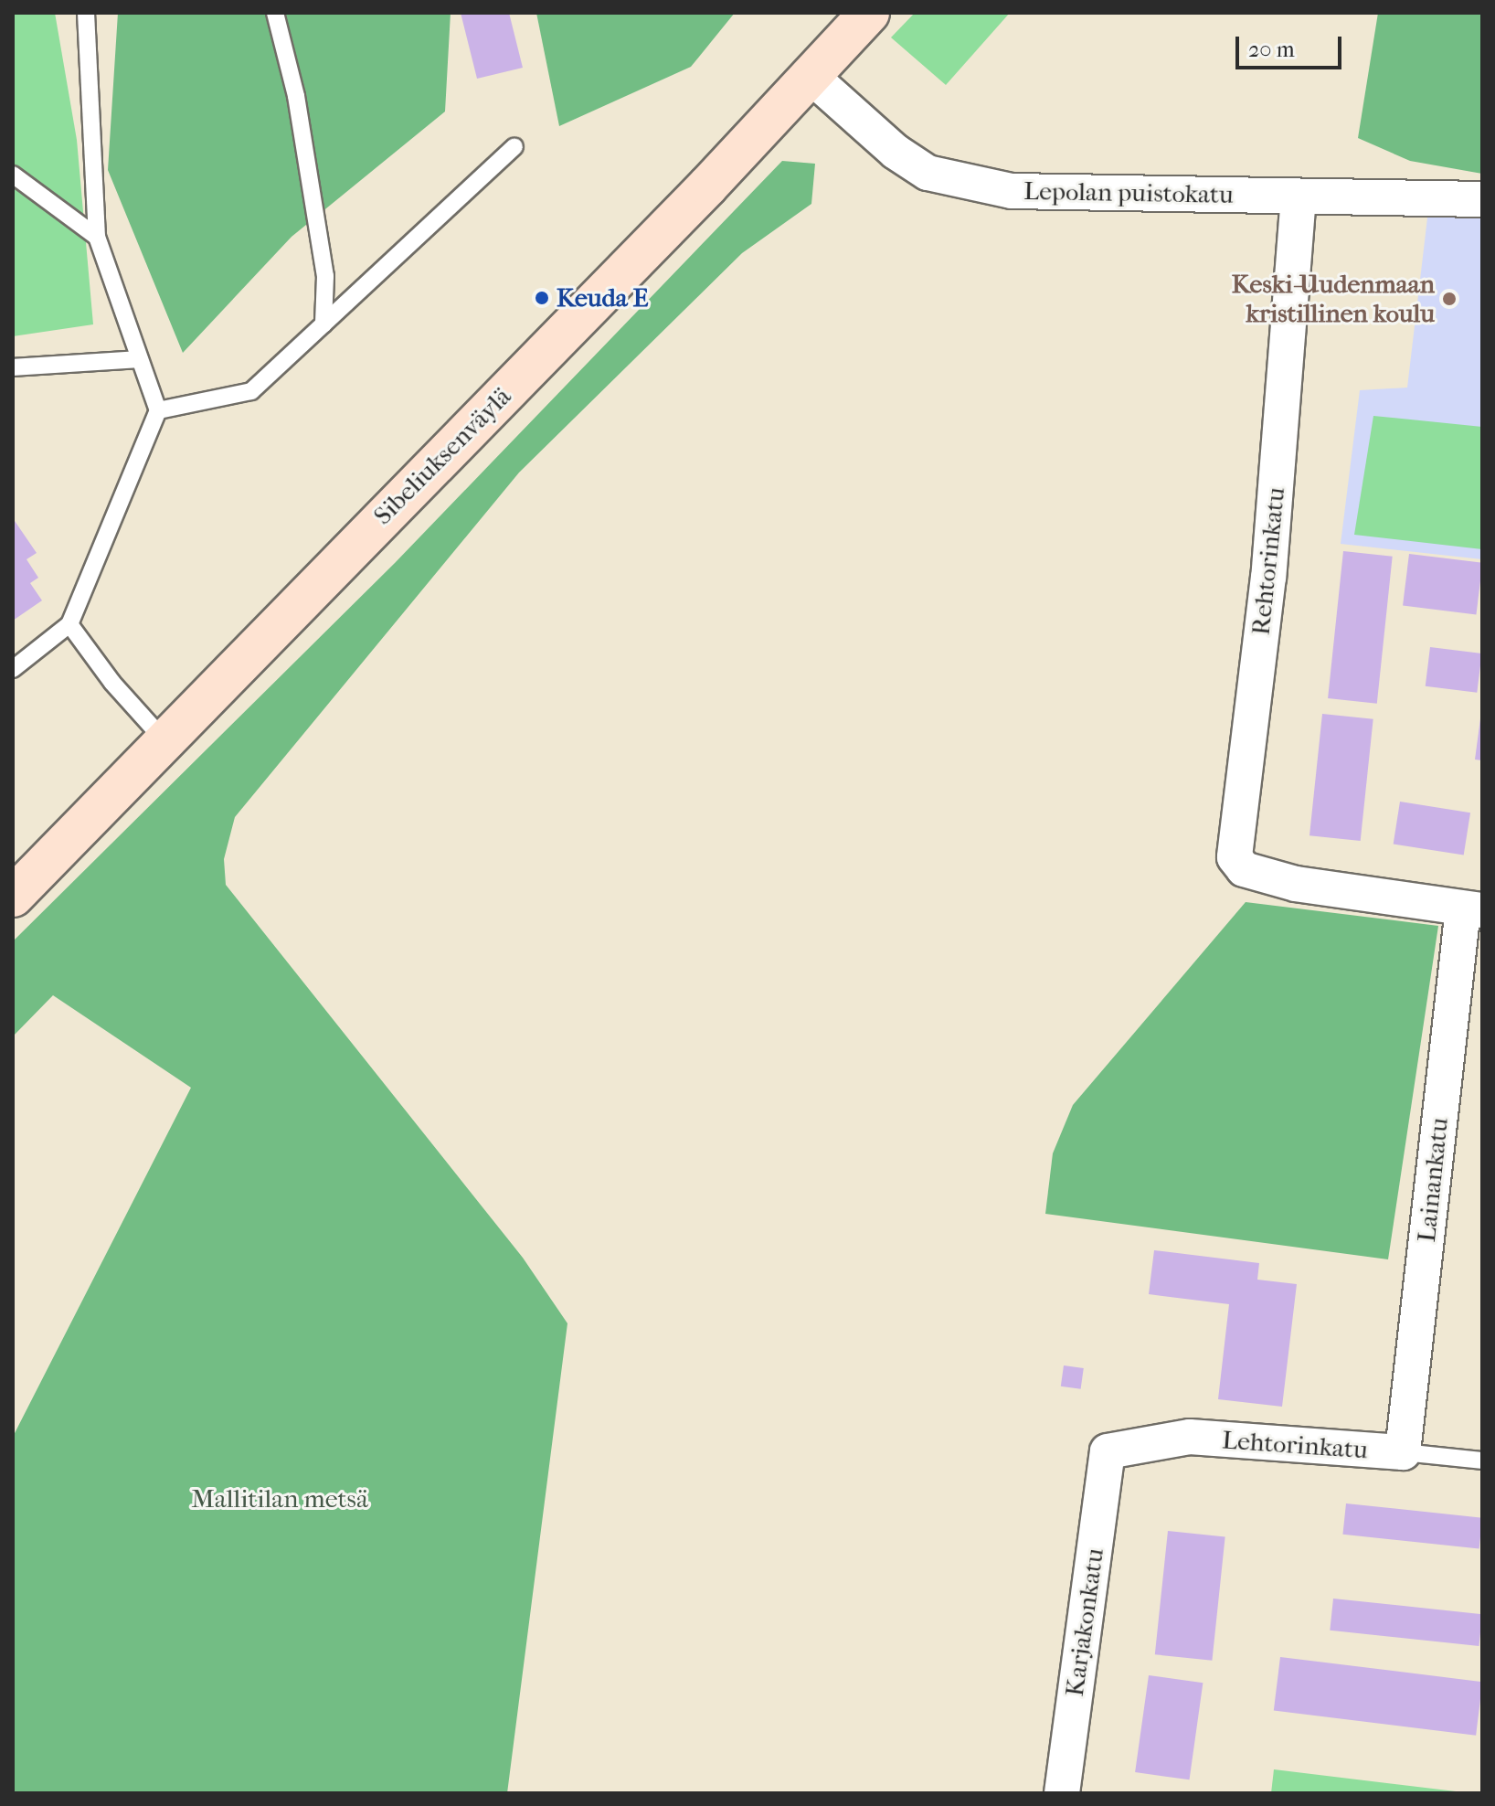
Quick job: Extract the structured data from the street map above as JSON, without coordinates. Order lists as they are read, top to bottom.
{
  "streets": {
    "main road": ["Sibeliuksenväylä"],
    "street": [
      "Lepolan puistokatu",
      "Rehtorinkatu",
      "Lainankatu",
      "Lehtorinkatu",
      "Karjakonkatu"
    ]
  },
  "crossings": [
    ["Lepolan puistokatu", "Sibeliuksenväylä"],
    ["Lepolan puistokatu", "Rehtorinkatu"],
    ["Rehtorinkatu", "Lainankatu"],
    ["Lainankatu", "Lehtorinkatu"],
    ["Lehtorinkatu", "Karjakonkatu"]
  ],
  "parks": ["Mallitilan metsä"],
  "places": ["Keuda E", "Keski-Uudenmaan kristillinen koulu"],
  "scale_bar": "20 m"
}
